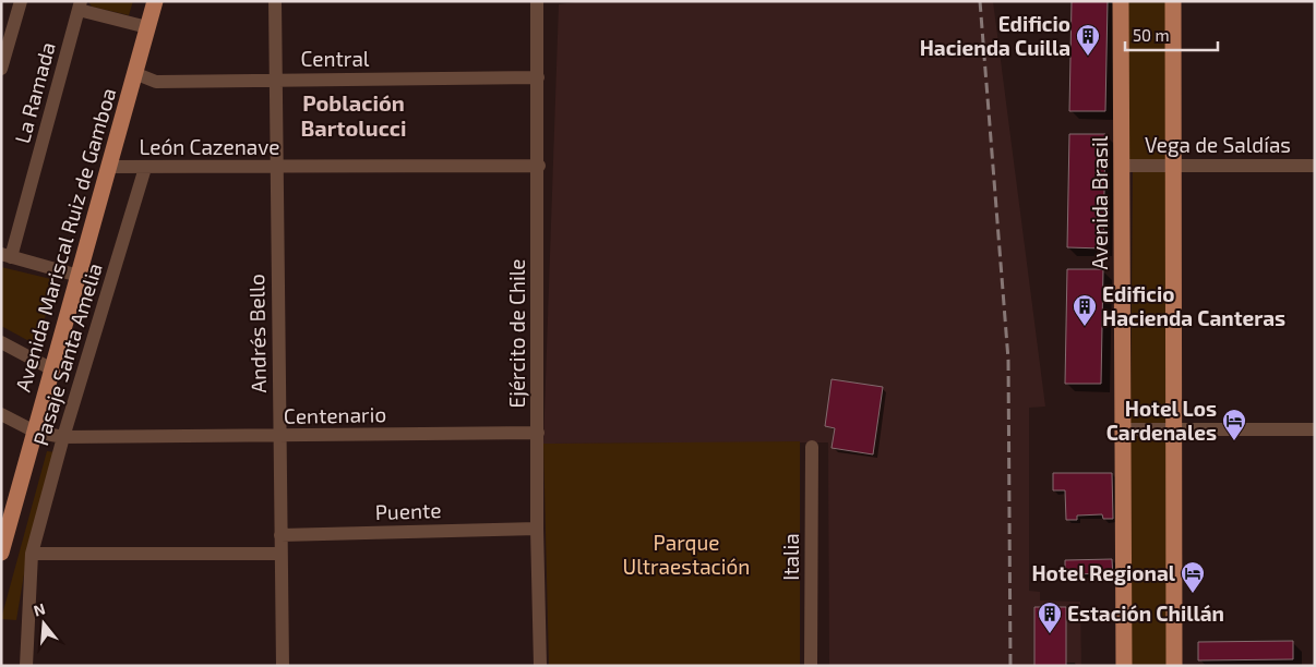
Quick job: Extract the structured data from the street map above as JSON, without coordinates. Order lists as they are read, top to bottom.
{
  "streets": {
    "main road": ["Avenida Brasil", "Avenida Mariscal Ruiz de Gamboa"],
    "street": [
      "Central",
      "La Ramada",
      "Vega de Saldías",
      "León Cazenave",
      "Andrés Bello",
      "Ejército de Chile",
      "Pasaje Santa Amelia",
      "Centenario",
      "Puente",
      "Italia"
    ]
  },
  "crossings": [
    ["Central", "Avenida Mariscal Ruiz de Gamboa"],
    ["Central", "Andrés Bello"],
    ["Central", "Ejército de Chile"],
    ["Vega de Saldías", "Avenida Brasil"],
    ["León Cazenave", "Avenida Mariscal Ruiz de Gamboa"],
    ["León Cazenave", "Andrés Bello"],
    ["León Cazenave", "Ejército de Chile"],
    ["León Cazenave", "Pasaje Santa Amelia"],
    ["Avenida Mariscal Ruiz de Gamboa", "Centenario"],
    ["Andrés Bello", "Centenario"],
    ["Andrés Bello", "Puente"],
    ["Ejército de Chile", "Centenario"],
    ["Ejército de Chile", "Puente"],
    ["Pasaje Santa Amelia", "Centenario"]
  ],
  "districts": ["Población Bartolucci"],
  "parks": ["Parque Ultraestación"],
  "places": {
    "building": ["Edificio Hacienda Cuilla", "Edificio Hacienda Canteras", "Estación Chillán"],
    "hotel": ["Hotel Los Cardenales", "Hotel Regional"]
  },
  "scale_bar": "50 m",
  "north": "top"
}
